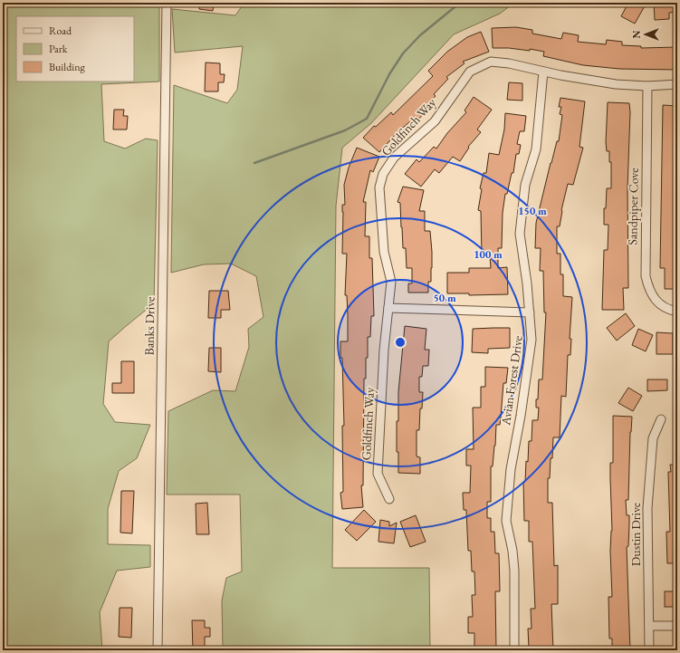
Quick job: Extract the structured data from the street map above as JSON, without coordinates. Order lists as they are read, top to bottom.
{
  "streets": {
    "street": [
      "Goldfinch Way",
      "Sandpiper Cove",
      "Banks Drive",
      "Avian Forest Drive",
      "Dustin Drive"
    ]
  },
  "crossings": [
    ["Goldfinch Way", "Sandpiper Cove"],
    ["Goldfinch Way", "Avian Forest Drive"]
  ],
  "legend": ["Road", "Park", "Building"],
  "north": "left",
  "rings": ["150 m", "100 m", "50 m"]
}
